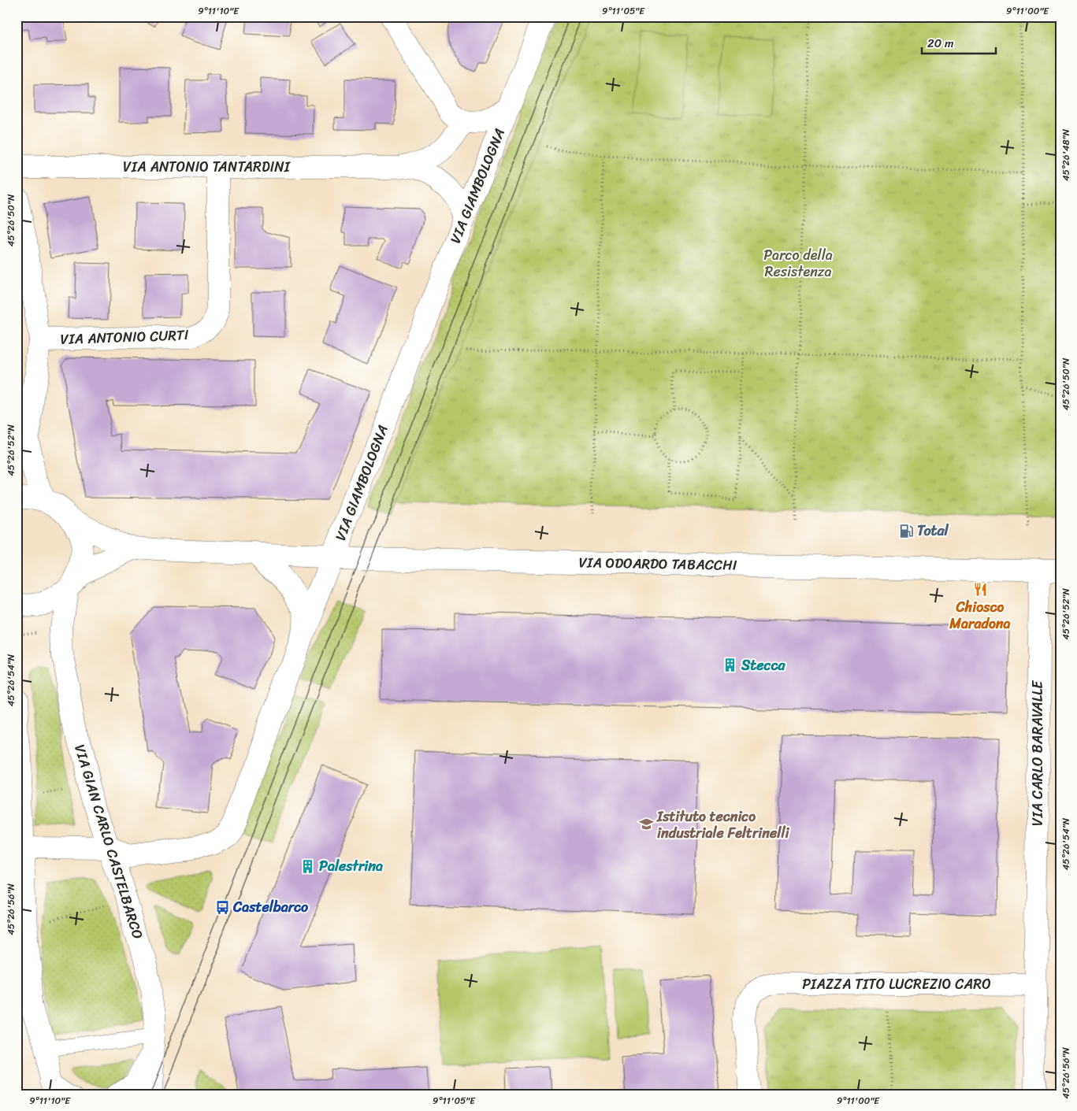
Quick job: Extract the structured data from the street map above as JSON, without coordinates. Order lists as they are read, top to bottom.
{
  "streets": {
    "street": [
      "VIA ANTONIO TANTARDINI",
      "VIA GIAMBOLOGNA",
      "VIA ANTONIO CURTI",
      "VIA ODOARDO TABACCHI",
      "VIA CARLO BARAVALLE",
      "VIA GIAN CARLO CASTELBARCO",
      "PIAZZA TITO LUCREZIO CARO"
    ]
  },
  "crossings": [
    ["VIA ANTONIO TANTARDINI", "VIA GIAMBOLOGNA"],
    ["VIA ANTONIO TANTARDINI", "VIA ANTONIO CURTI"],
    ["VIA GIAMBOLOGNA", "VIA ODOARDO TABACCHI"],
    ["VIA GIAMBOLOGNA", "VIA GIAN CARLO CASTELBARCO"],
    ["VIA ODOARDO TABACCHI", "VIA CARLO BARAVALLE"],
    ["VIA ODOARDO TABACCHI", "VIA GIAN CARLO CASTELBARCO"],
    ["VIA CARLO BARAVALLE", "PIAZZA TITO LUCREZIO CARO"]
  ],
  "parks": ["Parco della Resistenza"],
  "places": {
    "fuel station": ["Total"],
    "restaurant": ["Chiosco Maradona"],
    "building": ["Stecca", "Palestrina"],
    "school or university": ["Istituto tecnico industriale Feltrinelli"],
    "bus stop": ["Castelbarco"]
  },
  "scale_bar": "20 m",
  "coordinates": [
    "9°11'10\"E",
    "9°11'05\"E",
    "9°11'00\"E",
    "45°26'48\"N",
    "45°26'50\"N",
    "45°26'52\"N",
    "45°26'54\"N",
    "45°26'56\"N"
  ]
}
